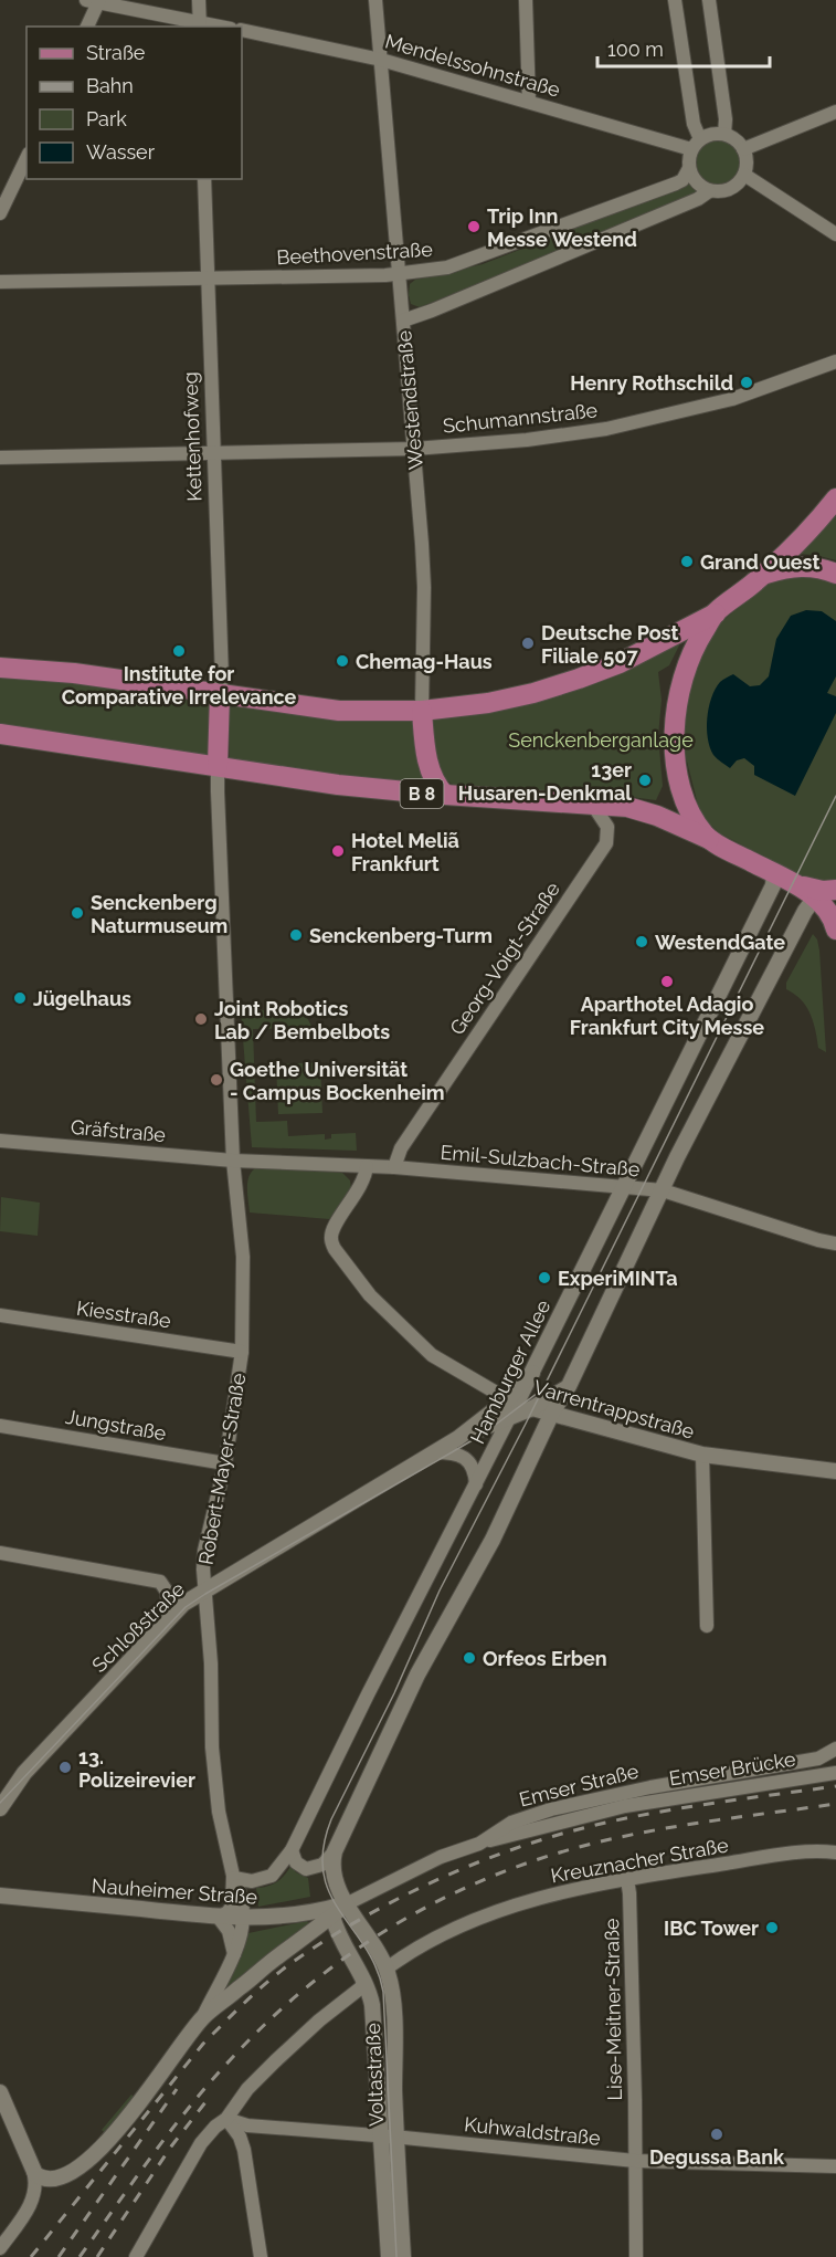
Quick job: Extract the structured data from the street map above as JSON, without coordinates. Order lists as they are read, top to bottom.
{
  "streets": {
    "main road": ["Westendstraße", "B 8", "Robert-Mayer-Straße"],
    "street": [
      "Mendelssohnstraße",
      "Beethovenstraße",
      "Schumannstraße",
      "Kettenhofweg",
      "Georg-Voigt-Straße",
      "Gräfstraße",
      "Emil-Sulzbach-Straße",
      "Kiesstraße",
      "Hamburger Allee",
      "Varrentrappstraße",
      "Jungstraße",
      "Schloßstraße",
      "Emser Brücke",
      "Emser Straße",
      "Kreuznacher Straße",
      "Nauheimer Straße",
      "Lise-Meitner-Straße",
      "Voltastraße",
      "Kuhwaldstraße"
    ]
  },
  "crossings": [
    ["Mendelssohnstraße", "Beethovenstraße"],
    ["Mendelssohnstraße", "Westendstraße"],
    ["Beethovenstraße", "Westendstraße"],
    ["Beethovenstraße", "Kettenhofweg"],
    ["Westendstraße", "Schumannstraße"],
    ["Westendstraße", "B 8"],
    ["Schumannstraße", "Kettenhofweg"],
    ["Kettenhofweg", "Robert-Mayer-Straße"],
    ["B 8", "Georg-Voigt-Straße"],
    ["B 8", "Hamburger Allee"],
    ["B 8", "Robert-Mayer-Straße"],
    ["Georg-Voigt-Straße", "Emil-Sulzbach-Straße"],
    ["Gräfstraße", "Emil-Sulzbach-Straße"],
    ["Gräfstraße", "Robert-Mayer-Straße"],
    ["Emil-Sulzbach-Straße", "Hamburger Allee"],
    ["Emil-Sulzbach-Straße", "Varrentrappstraße"],
    ["Emil-Sulzbach-Straße", "Robert-Mayer-Straße"],
    ["Kiesstraße", "Robert-Mayer-Straße"],
    ["Hamburger Allee", "Varrentrappstraße"],
    ["Hamburger Allee", "Robert-Mayer-Straße"],
    ["Hamburger Allee", "Schloßstraße"],
    ["Varrentrappstraße", "Schloßstraße"],
    ["Jungstraße", "Robert-Mayer-Straße"],
    ["Robert-Mayer-Straße", "Schloßstraße"],
    ["Robert-Mayer-Straße", "Nauheimer Straße"],
    ["Emser Brücke", "Emser Straße"],
    ["Emser Straße", "Nauheimer Straße"],
    ["Emser Straße", "Voltastraße"],
    ["Kreuznacher Straße", "Lise-Meitner-Straße"],
    ["Kreuznacher Straße", "Voltastraße"],
    ["Nauheimer Straße", "Voltastraße"],
    ["Lise-Meitner-Straße", "Kuhwaldstraße"],
    ["Voltastraße", "Kuhwaldstraße"]
  ],
  "parks": ["Senckenberganlage"],
  "places": [
    "Trip Inn Messe Westend",
    "Henry Rothschild",
    "Grand Ouest",
    "Deutsche Post Filiale 507",
    "Institute for Comparative Irrelevance",
    "Chemag-Haus",
    "13er Husaren-Denkmal",
    "Hotel Meliã Frankfurt",
    "Senckenberg Naturmuseum",
    "Senckenberg-Turm",
    "WestendGate",
    "Aparthotel Adagio Frankfurt City Messe",
    "Jügelhaus",
    "Joint Robotics Lab / Bembelbots",
    "Goethe Universität - Campus Bockenheim",
    "ExperiMINTa",
    "Orfeos Erben",
    "13. Polizeirevier",
    "IBC Tower",
    "Degussa Bank"
  ],
  "legend": [
    "Straße",
    "Bahn",
    "Park",
    "Wasser"
  ],
  "scale_bar": "100 m"
}
